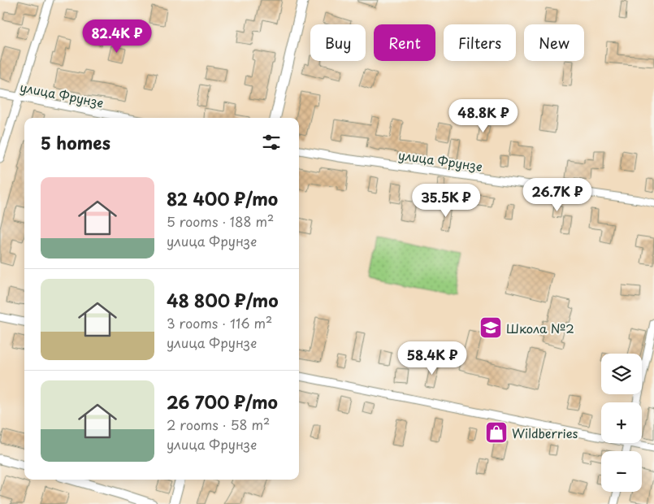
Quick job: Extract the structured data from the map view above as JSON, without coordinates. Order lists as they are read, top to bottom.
{
  "streets": {
    "street": ["улица Фрунзе"]
  },
  "places": {
    "school or university": ["Школа №2"],
    "shop": ["Wildberries"]
  },
  "page": {
    "price": [
      "82.4K ₽",
      "48.8K ₽",
      "26.7K ₽",
      "35.5K ₽",
      "58.4K ₽"
    ],
    "chip": [
      "Buy",
      "Rent",
      "Filters",
      "New"
    ],
    "heading": "5 homes",
    "list": [
      {
        "name": "82 400 ₽/mo",
        "note": "5 rooms · 188 m² · улица Фрунзе"
      },
      {
        "name": "48 800 ₽/mo",
        "note": "3 rooms · 116 m² · улица Фрунзе"
      },
      {
        "name": "26 700 ₽/mo",
        "note": "2 rooms · 58 m² · улица Фрунзе"
      }
    ],
    "map_buttons": ["+", "−"]
  }
}
